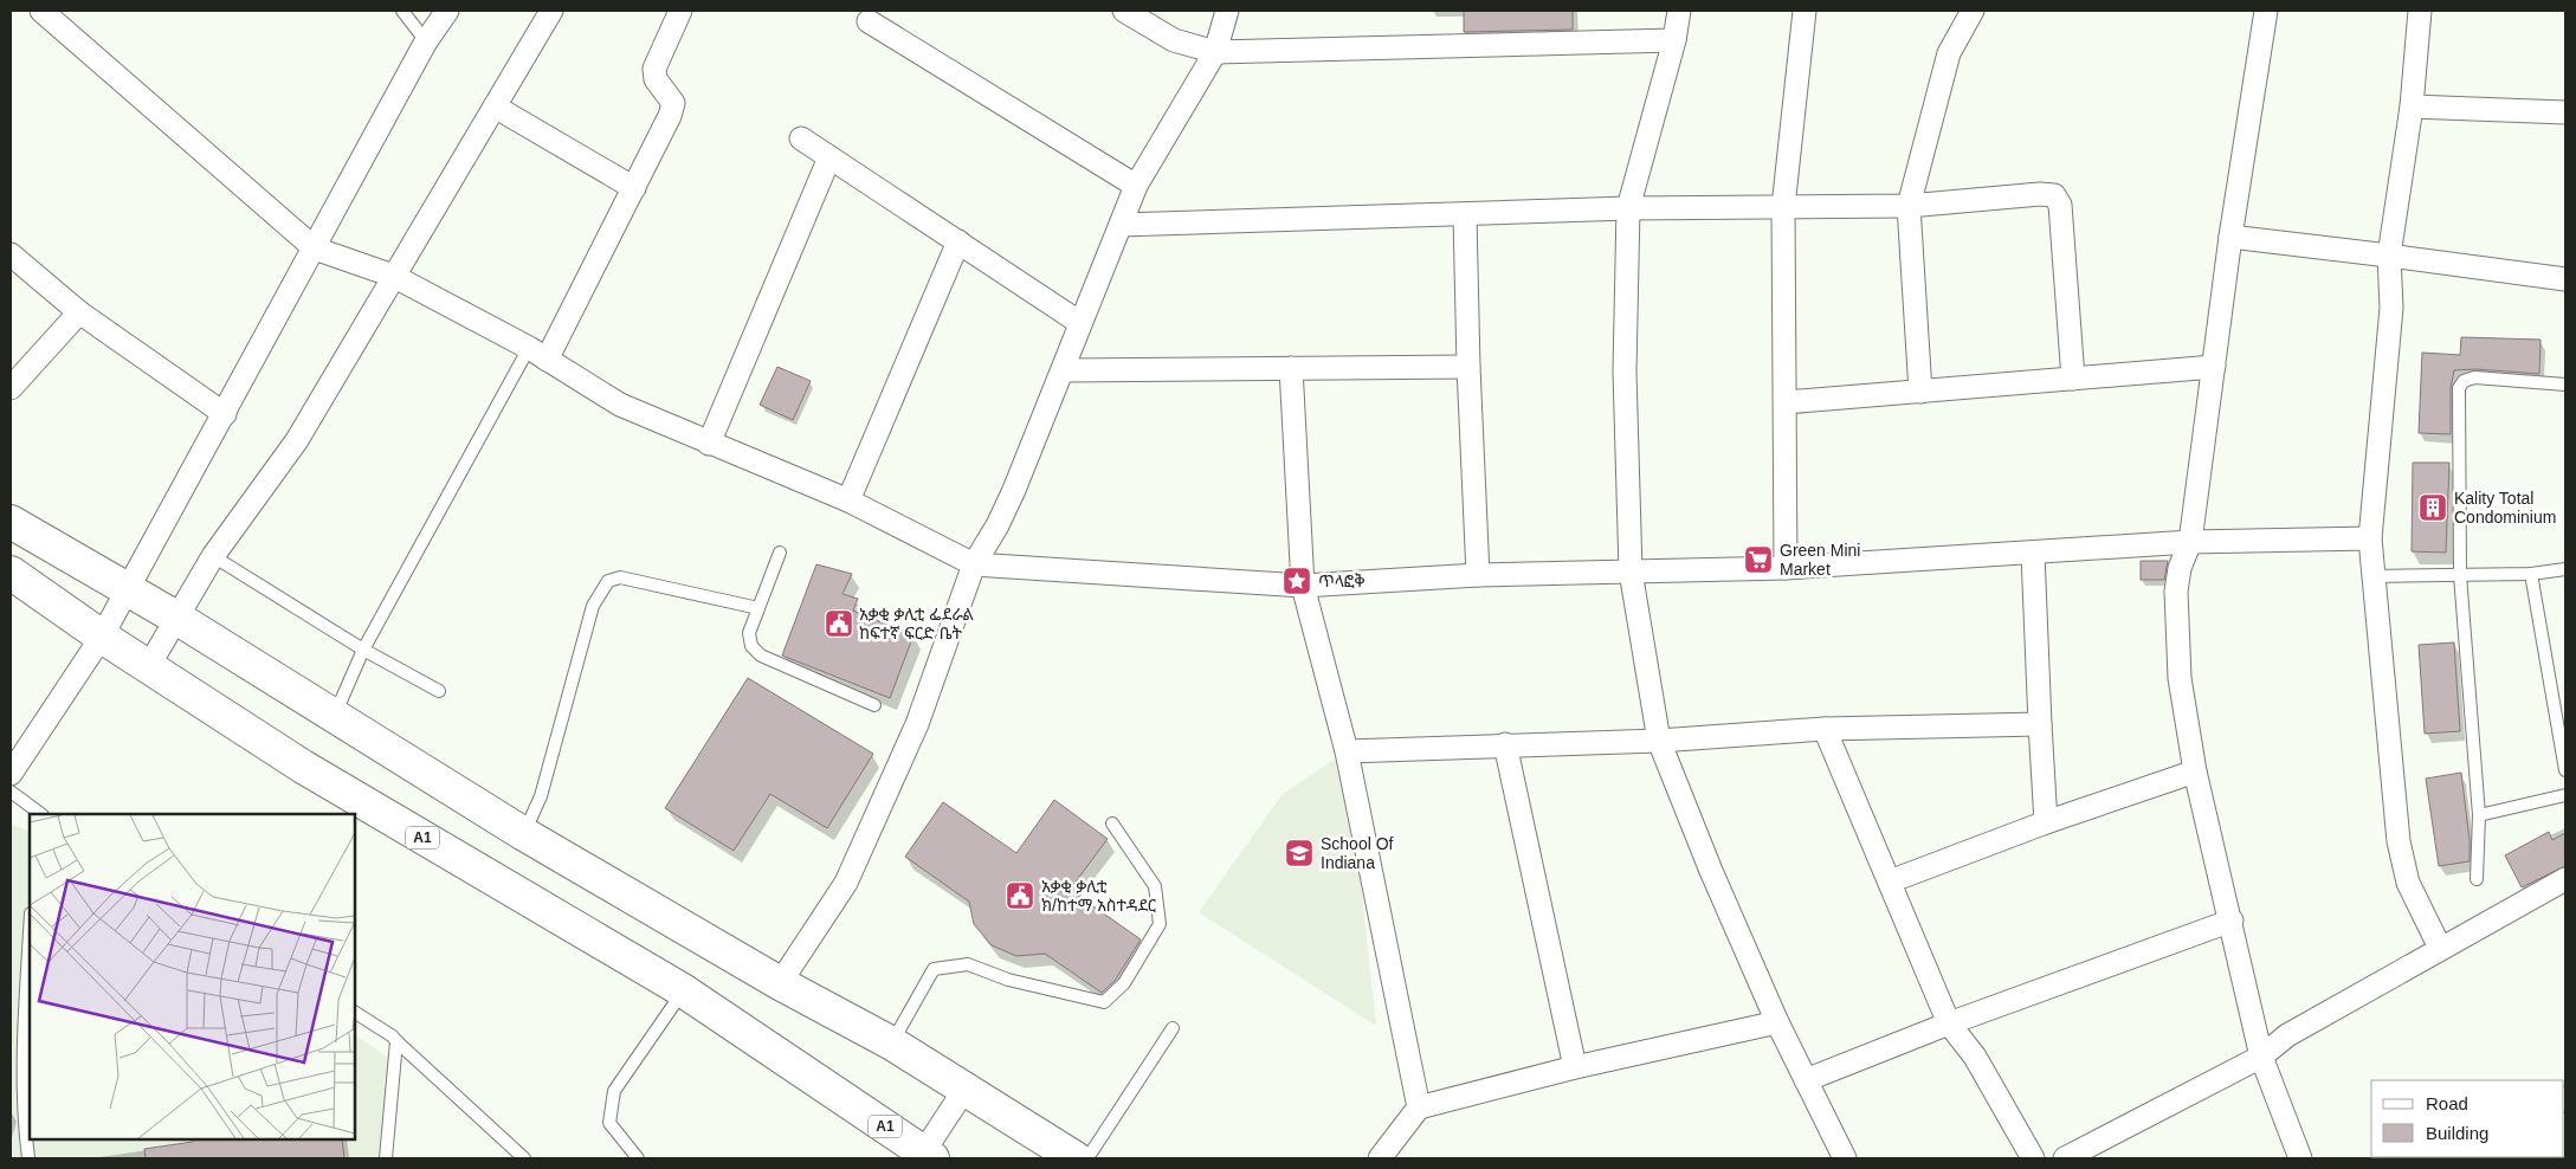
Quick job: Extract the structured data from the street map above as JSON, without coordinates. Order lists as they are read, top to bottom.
{
  "streets": {
    "main road": ["A1"]
  },
  "places": {
    "building": ["Kality Total Condominium"],
    "supermarket": ["Green Mini Market"],
    "place": ["ጥላፎቅ"],
    "public building": ["አቃቂ ቃሊቲ ፌደራል ከፍተኛ ፍርድ ቤት", "አቃቂ ቃሊቲ ክ/ከተማ አስተዳደር"],
    "school or university": ["School Of Indiana"]
  },
  "legend": ["Road", "Building"]
}
